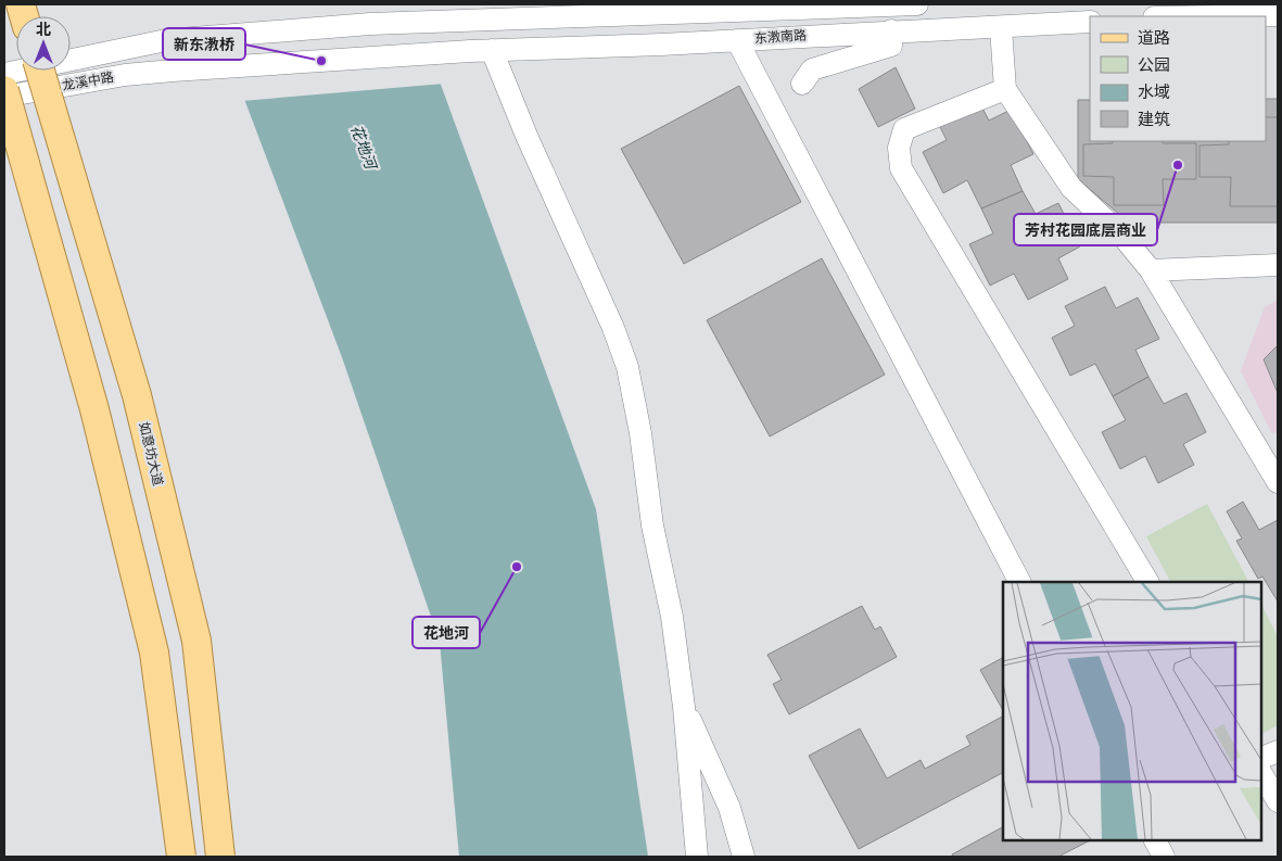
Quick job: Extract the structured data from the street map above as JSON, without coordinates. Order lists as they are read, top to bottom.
{
  "streets": {
    "main road": ["如意坊大道"],
    "street": ["东漖南路", "龙溪中路"]
  },
  "crossings": [
    ["东漖南路", "龙溪中路"]
  ],
  "water": ["花地河"],
  "places": ["新东漖桥", "芳村花园底层商业", "花地河"],
  "legend": [
    "道路",
    "公园",
    "水域",
    "建筑"
  ],
  "north": "top"
}
